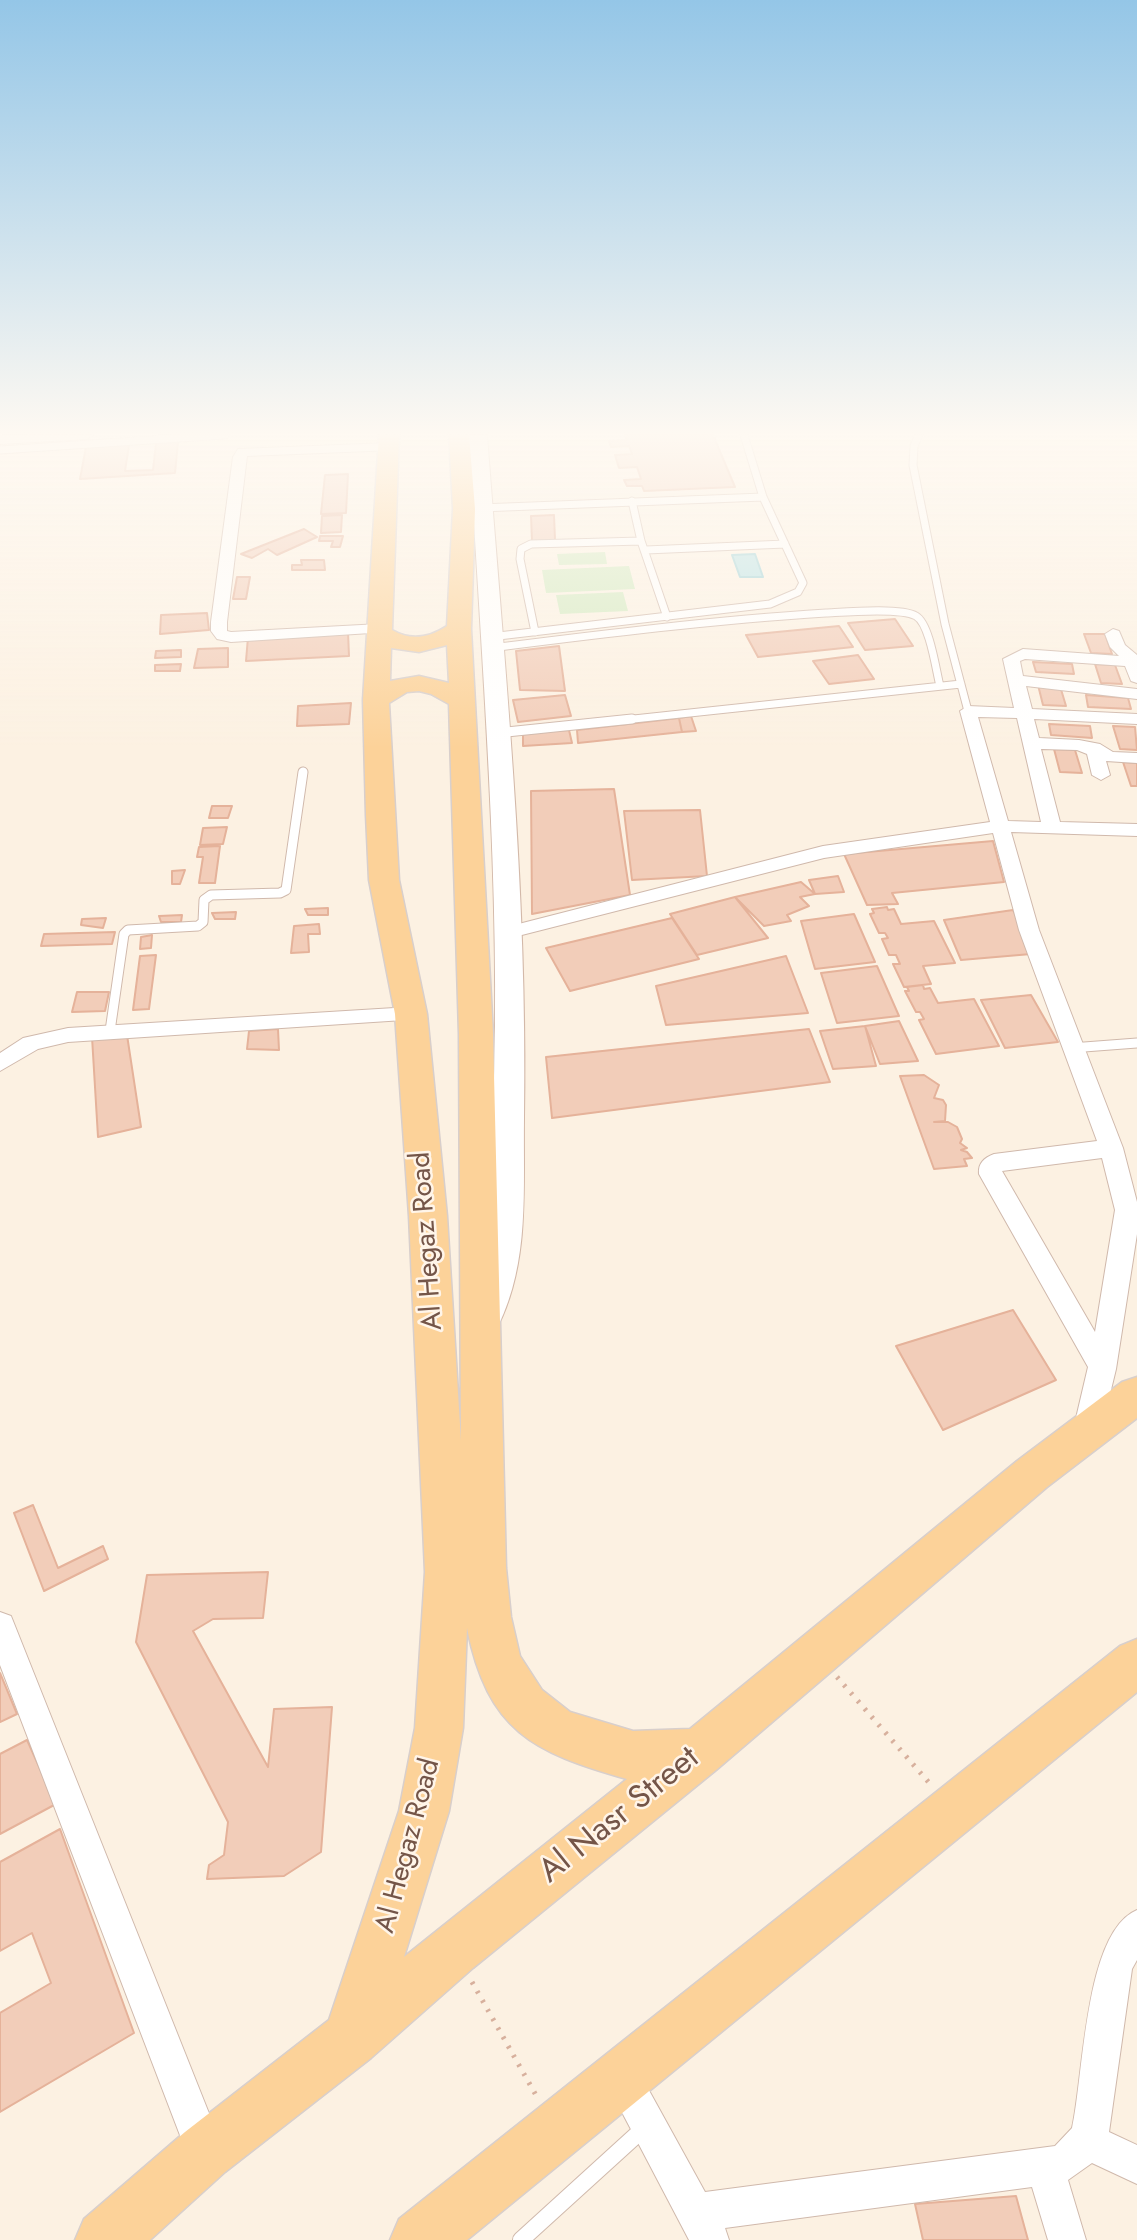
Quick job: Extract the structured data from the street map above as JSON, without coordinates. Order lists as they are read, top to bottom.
{
  "streets": {
    "main road": ["Al Hegaz Road", "Al Nasr Street"]
  },
  "crossings": [
    ["Al Hegaz Road", "Al Nasr Street"]
  ]
}
